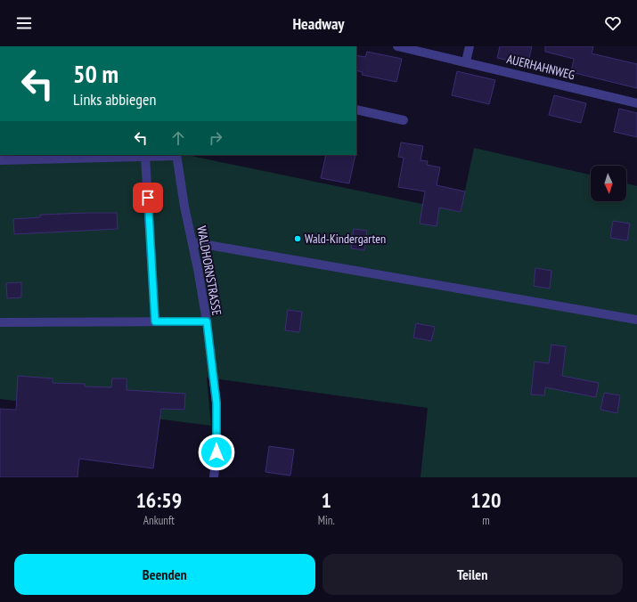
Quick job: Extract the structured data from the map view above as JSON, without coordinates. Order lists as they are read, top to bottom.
{
  "streets": {
    "street": ["AUERHAHNWEG", "WALDHORNSTRASSE"]
  },
  "places": ["Wald-Kindergarten"],
  "north": "bottom",
  "page": {
    "header": "Headway",
    "turn": ["50 m", "Links abbiegen"],
    "eta": [
      "16:59",
      "Ankunft",
      "1",
      "Min.",
      "120",
      "m"
    ],
    "buttons": ["Beenden", "Teilen"]
  }
}
